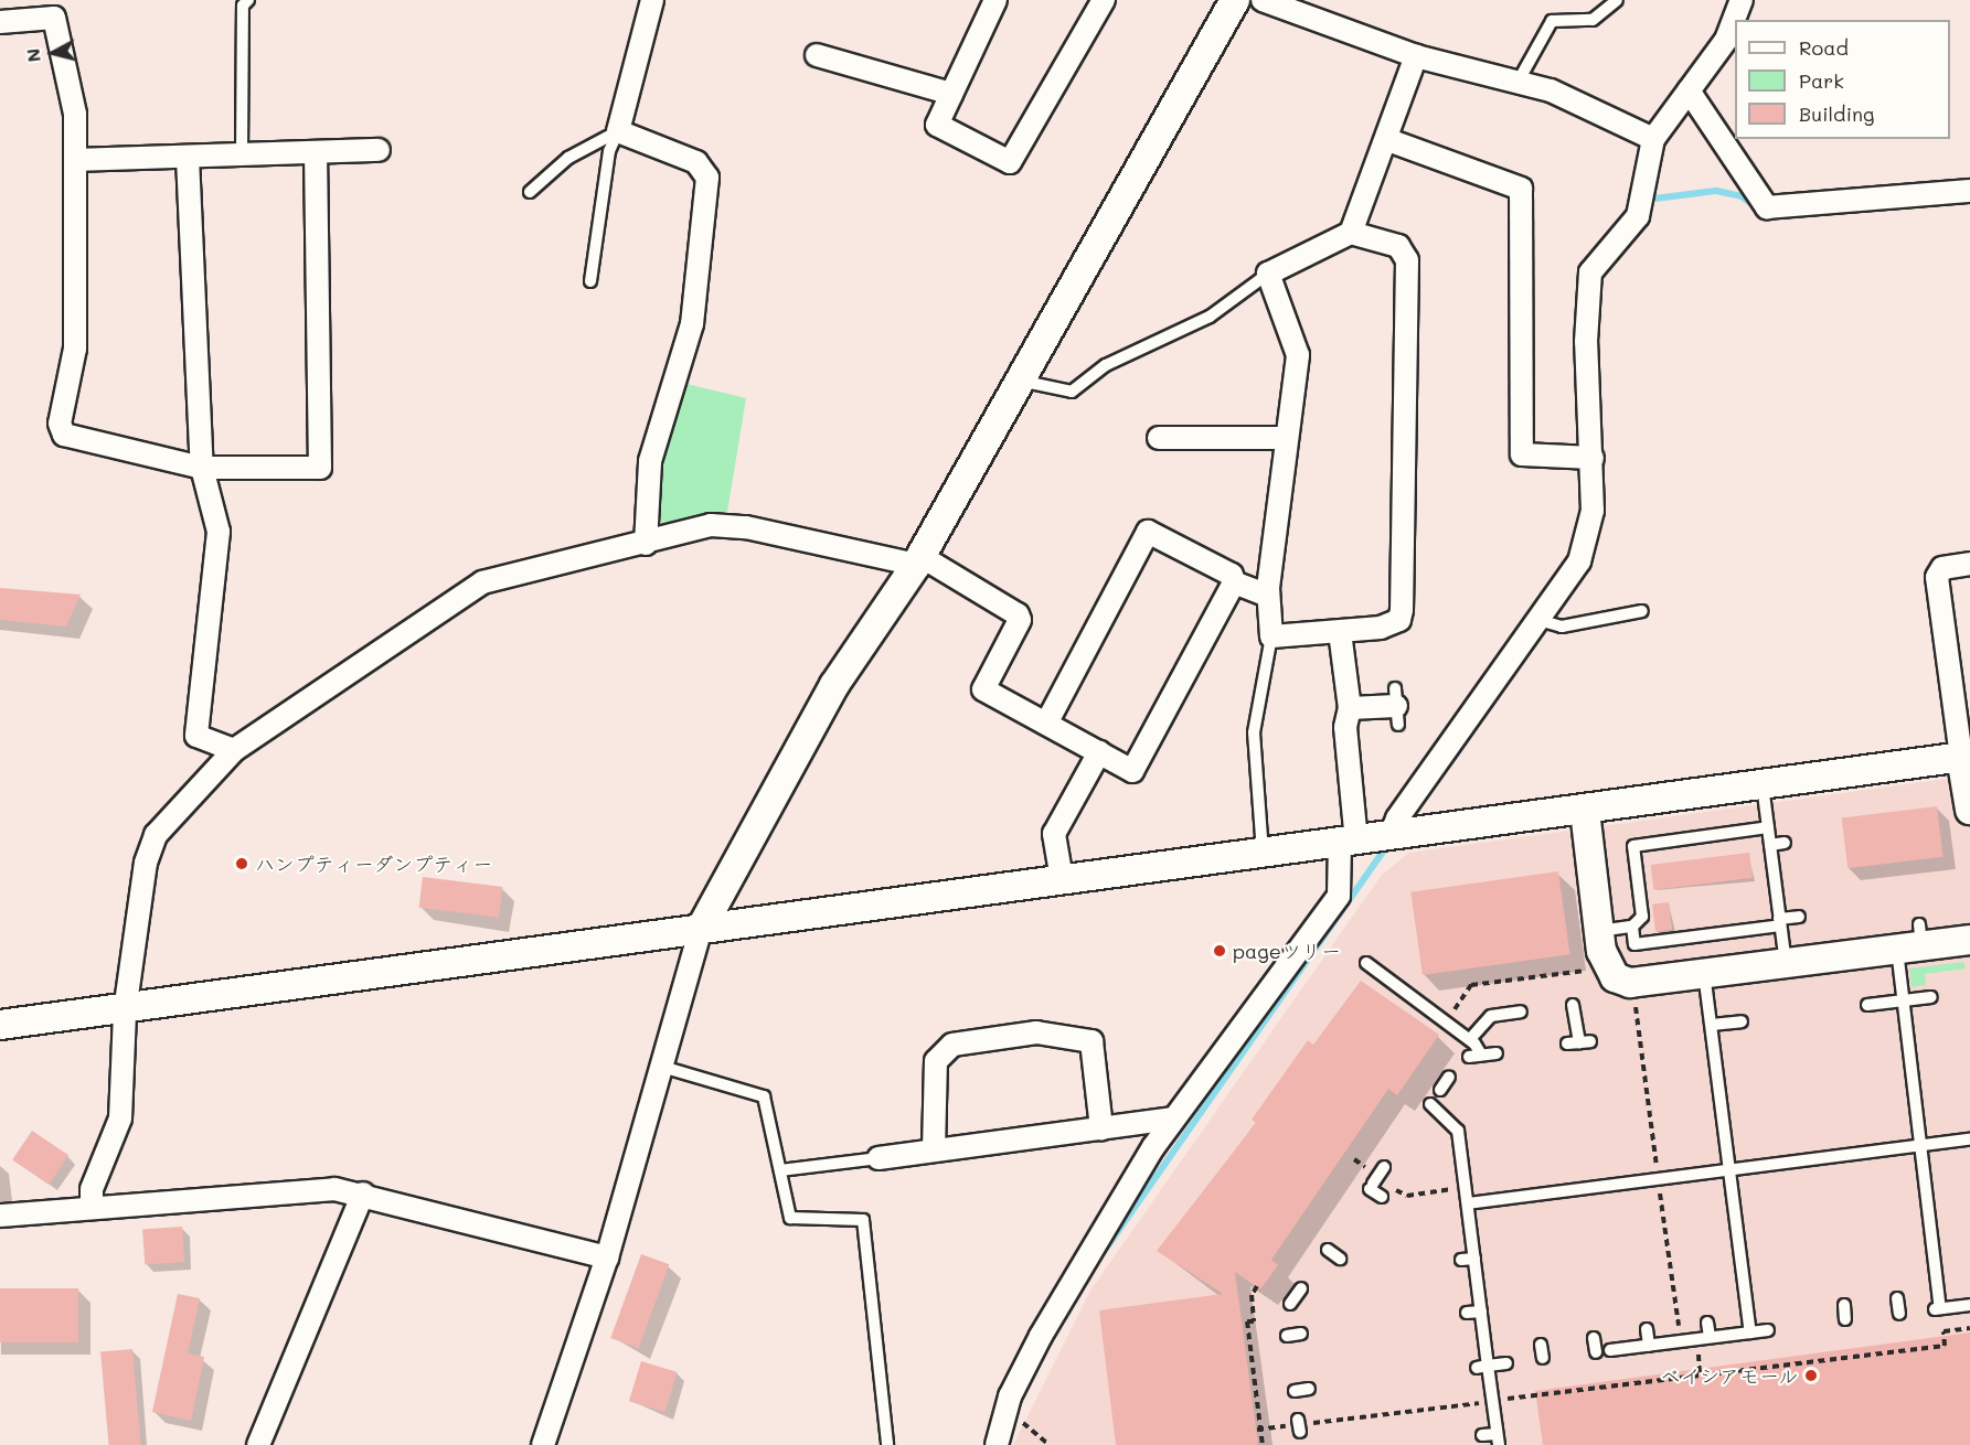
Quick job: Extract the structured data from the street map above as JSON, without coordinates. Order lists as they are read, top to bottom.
{
  "places": ["ハンプティーダンプティー", "pageツリー", "ベイシアモール"],
  "legend": ["Road", "Park", "Building"],
  "north": "left"
}
